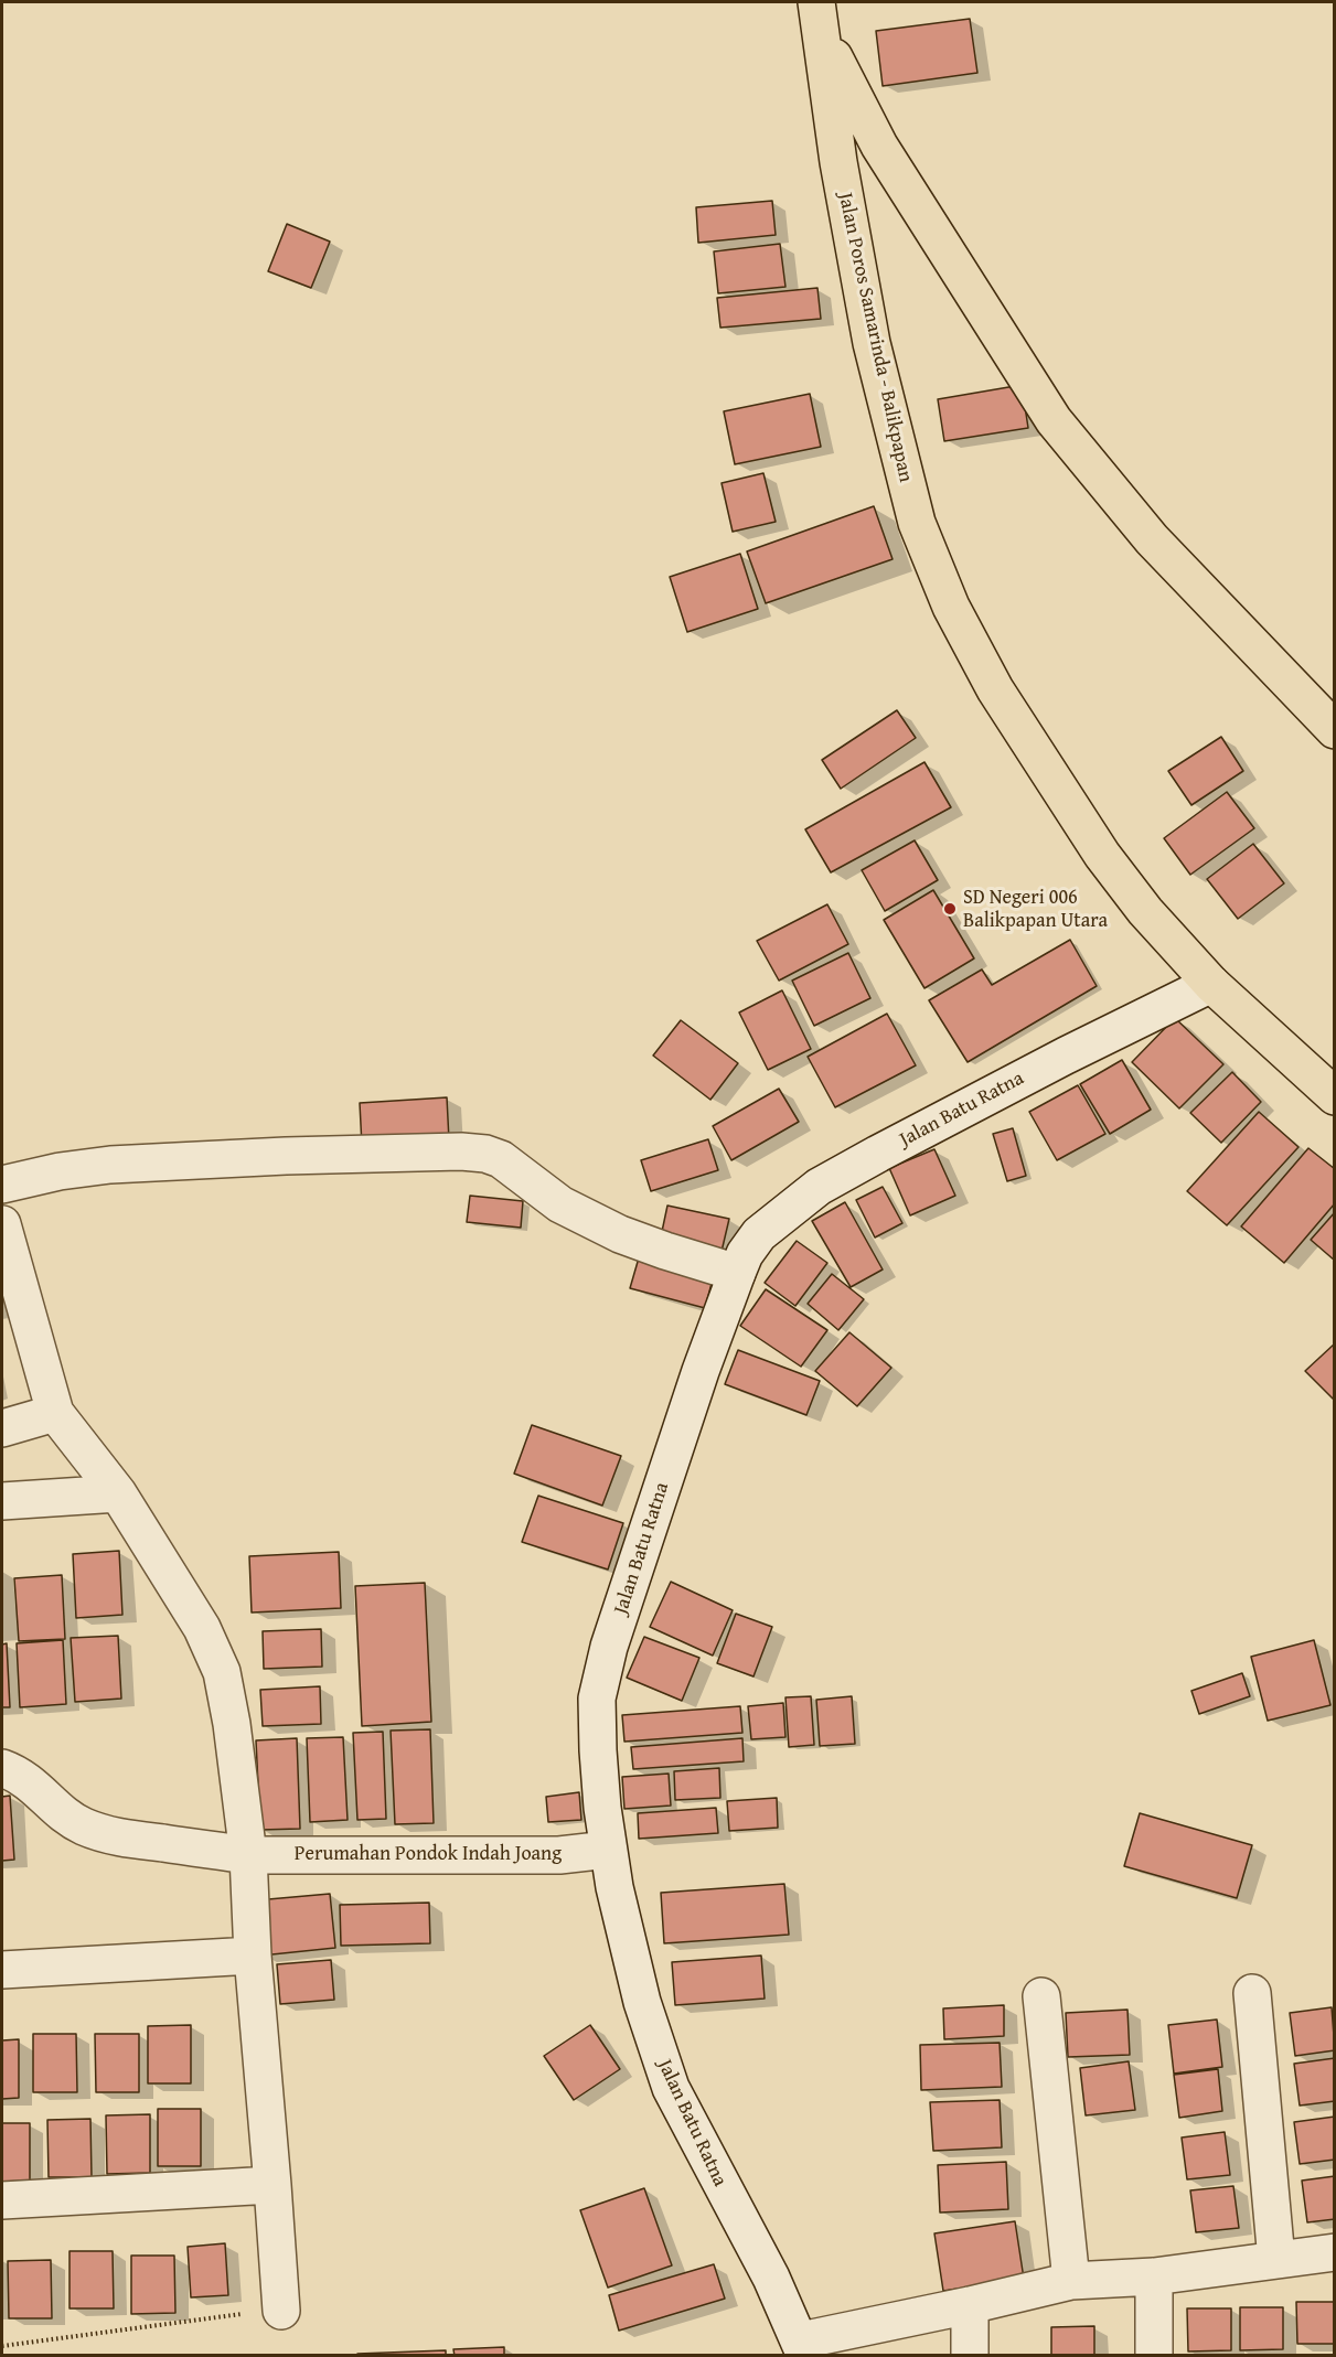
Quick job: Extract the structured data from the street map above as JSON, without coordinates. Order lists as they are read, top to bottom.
{
  "streets": {
    "highway": ["Jalan Poros Samarinda - Balikpapan"],
    "street": ["Jalan Batu Ratna", "Perumahan Pondok Indah Joang"]
  },
  "crossings": [
    ["Jalan Poros Samarinda - Balikpapan", "Jalan Batu Ratna"],
    ["Jalan Batu Ratna", "Perumahan Pondok Indah Joang"]
  ],
  "places": ["SD Negeri 006 Balikpapan Utara"]
}
